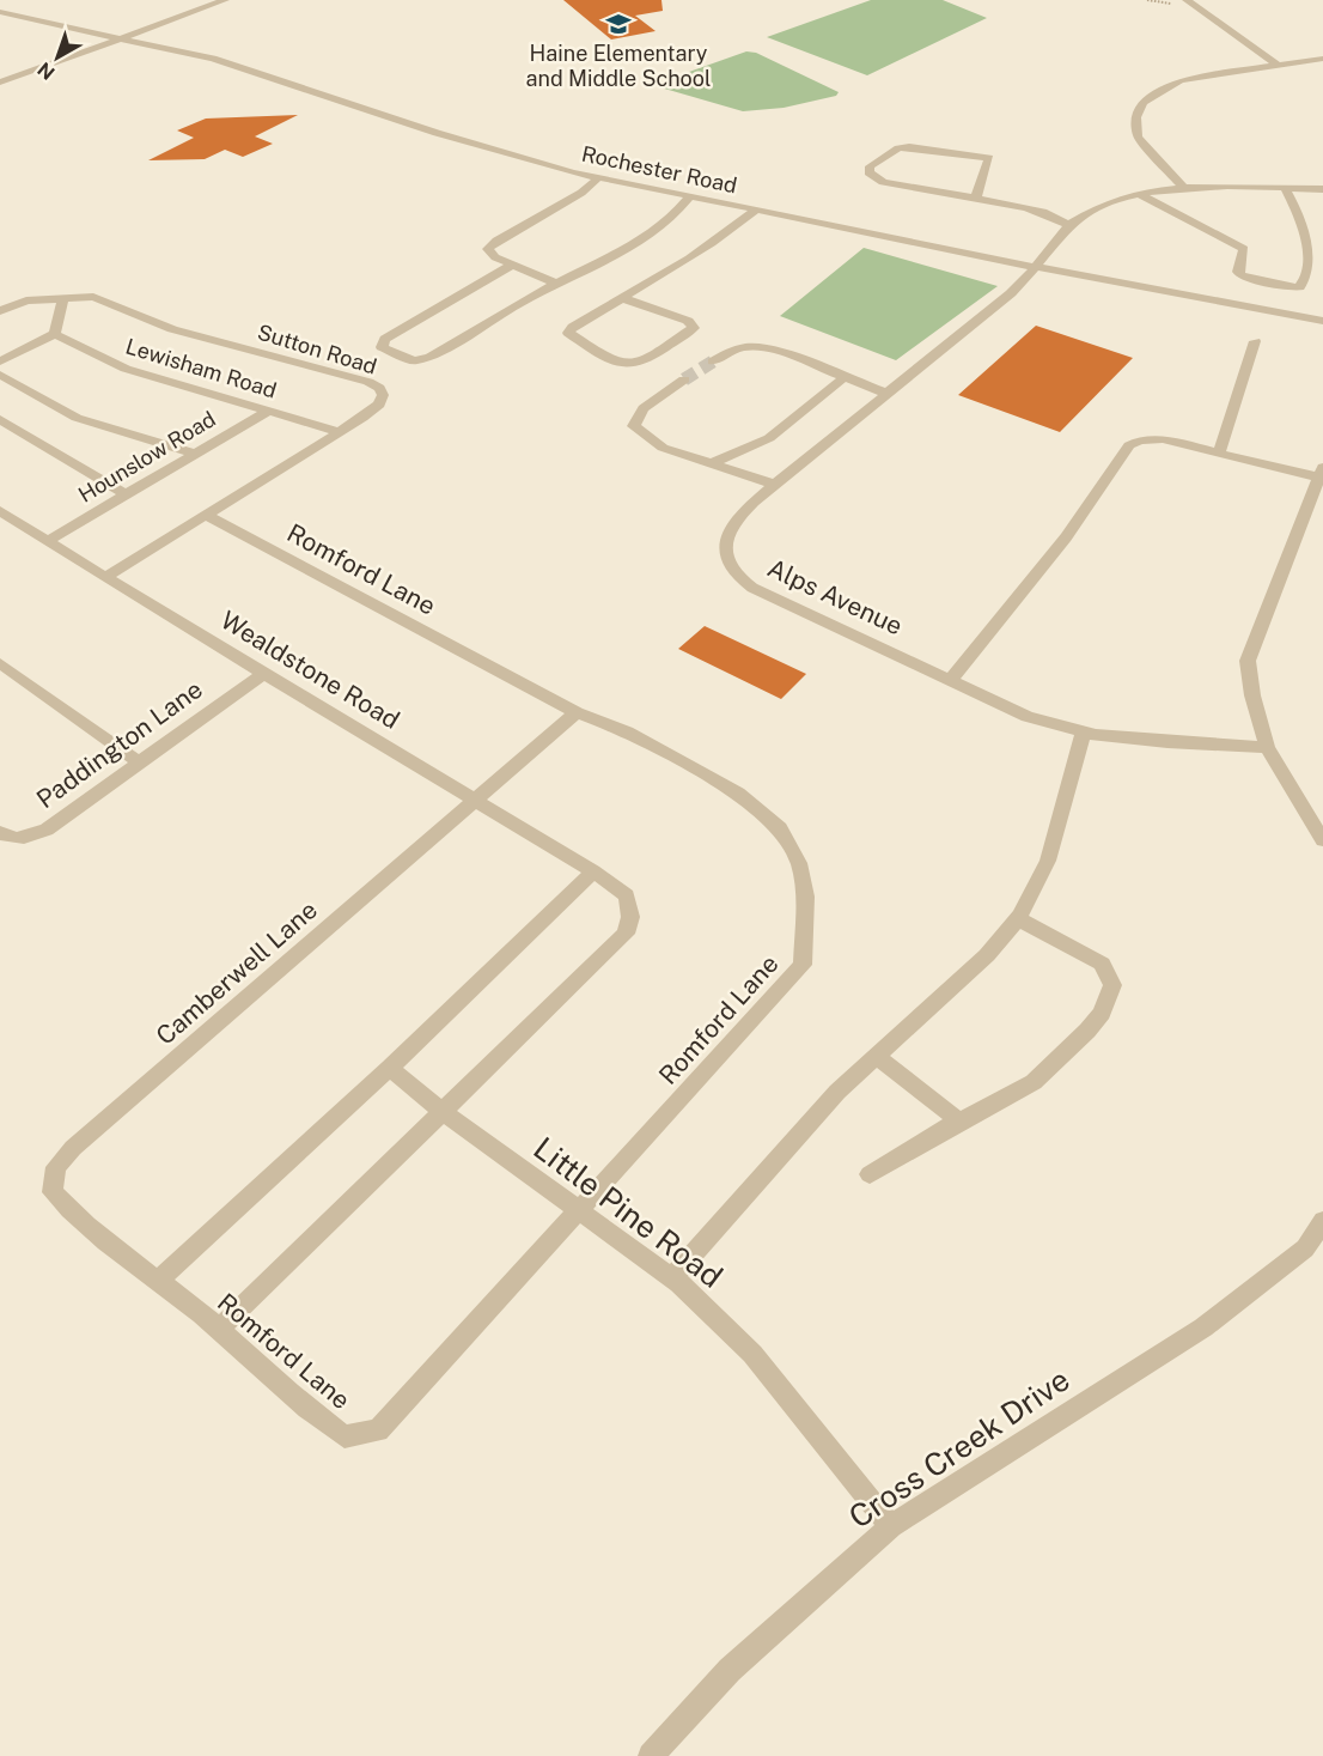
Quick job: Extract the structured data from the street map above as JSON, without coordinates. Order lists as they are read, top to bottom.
{
  "streets": {
    "street": [
      "Rochester Road",
      "Sutton Road",
      "Lewisham Road",
      "Hounslow Road",
      "Romford Lane",
      "Alps Avenue",
      "Wealdstone Road",
      "Paddington Lane",
      "Camberwell Lane",
      "Little Pine Road",
      "Cross Creek Drive"
    ]
  },
  "crossings": [
    ["Rochester Road", "Alps Avenue"],
    ["Sutton Road", "Lewisham Road"],
    ["Sutton Road", "Romford Lane"],
    ["Sutton Road", "Wealdstone Road"],
    ["Lewisham Road", "Hounslow Road"],
    ["Hounslow Road", "Wealdstone Road"],
    ["Romford Lane", "Wealdstone Road"],
    ["Romford Lane", "Camberwell Lane"],
    ["Romford Lane", "Little Pine Road"],
    ["Wealdstone Road", "Paddington Lane"],
    ["Wealdstone Road", "Camberwell Lane"],
    ["Wealdstone Road", "Little Pine Road"],
    ["Little Pine Road", "Cross Creek Drive"]
  ],
  "places": {
    "school or university": ["Haine Elementary and Middle School"]
  },
  "north": "bottom left"
}
